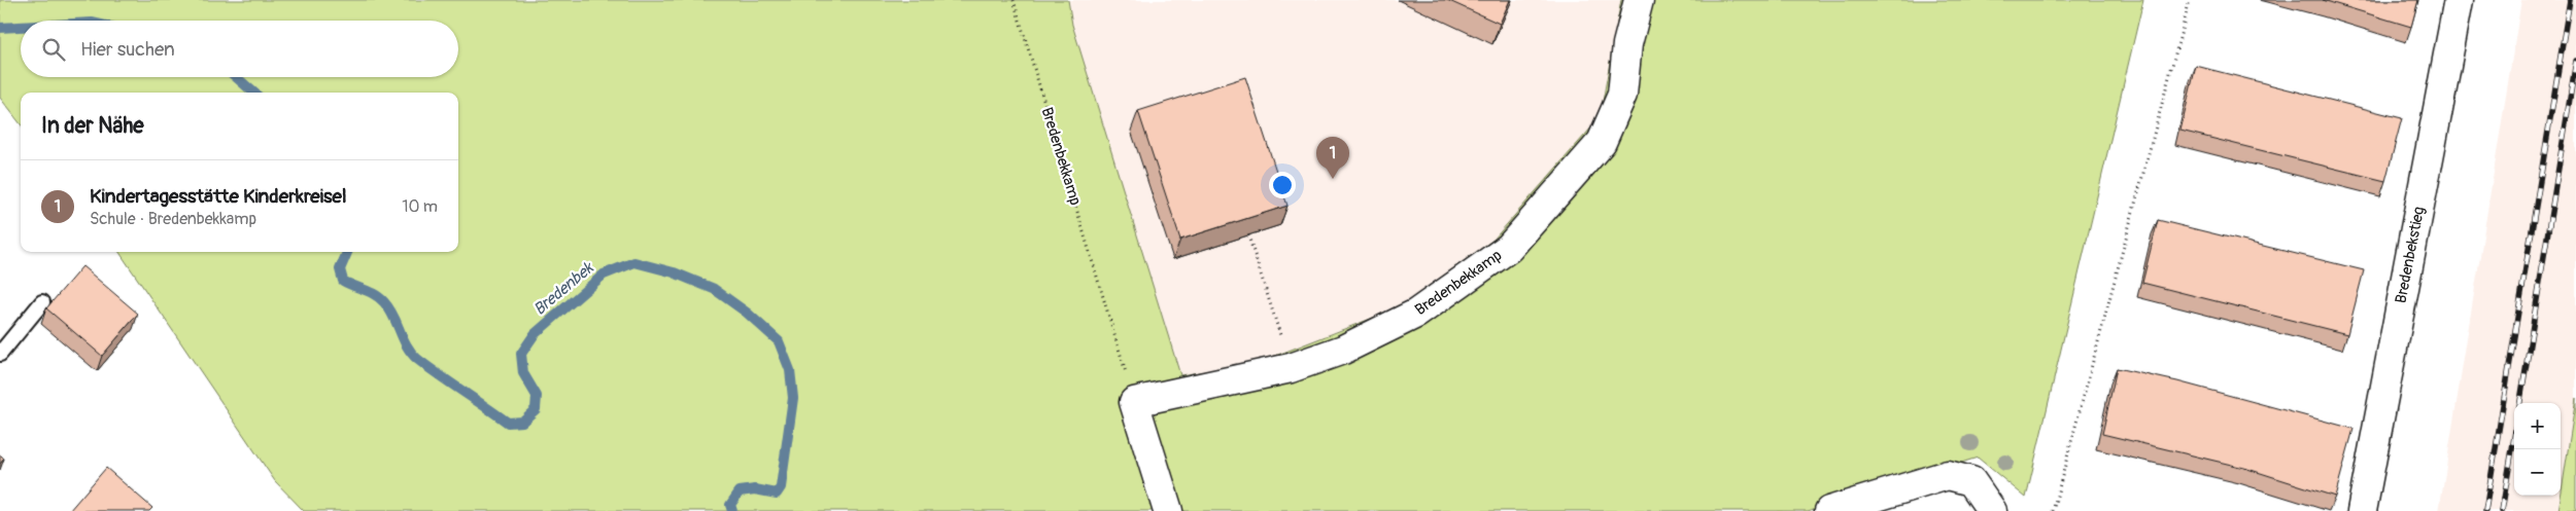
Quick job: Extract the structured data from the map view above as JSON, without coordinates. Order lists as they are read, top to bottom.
{
  "streets": {
    "street": ["Bredenbekkamp", "Bredenbekstieg"]
  },
  "water": ["Bredenbek"],
  "page": {
    "search": "Hier suchen",
    "heading": "In der Nähe",
    "pins": "1",
    "list": [
      {
        "mark": "1",
        "name": "Kindertagesstätte Kinderkreisel",
        "note": "Schule · Bredenbekkamp",
        "value": "10 m"
      }
    ],
    "map_buttons": ["+", "−"]
  }
}
